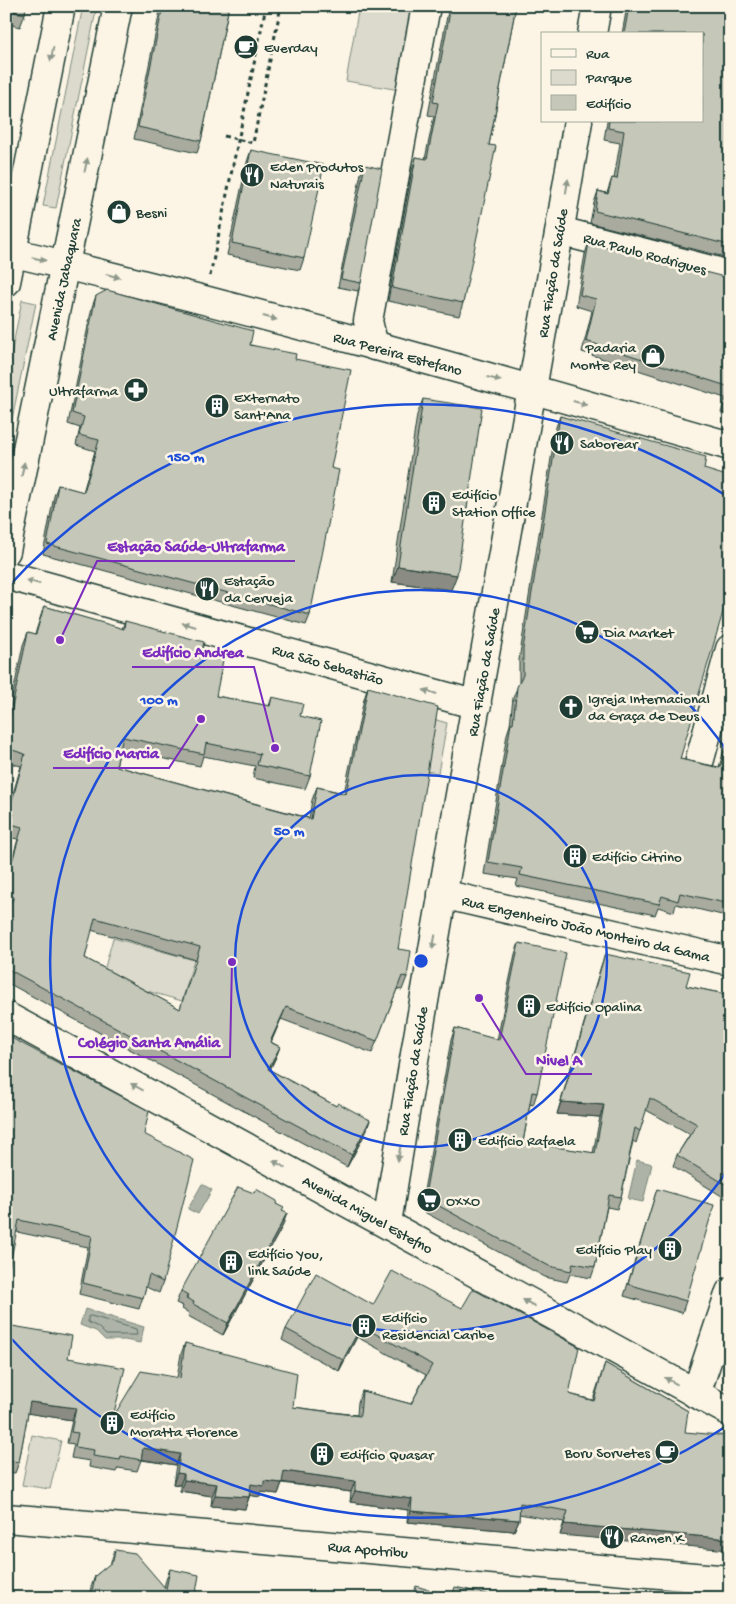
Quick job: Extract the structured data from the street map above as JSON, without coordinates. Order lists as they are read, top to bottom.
{
  "streets": {
    "street": [
      "Rua Paulo Rodrigues",
      "Rua Fiação da Saúde",
      "Avenida Jabaquara",
      "Rua Pereira Estefano",
      "Rua São Sebastião",
      "Rua Engenheiro João Monteiro da Gama",
      "Avenida Miguel Estefno",
      "Rua Apotribu"
    ]
  },
  "crossings": [
    ["Rua Paulo Rodrigues", "Rua Fiação da Saúde"],
    ["Rua Fiação da Saúde", "Rua Pereira Estefano"],
    ["Rua Fiação da Saúde", "Rua São Sebastião"],
    ["Rua Fiação da Saúde", "Rua Engenheiro João Monteiro da Gama"],
    ["Rua Fiação da Saúde", "Avenida Miguel Estefno"],
    ["Avenida Jabaquara", "Rua Pereira Estefano"]
  ],
  "one_way": ["Rua Pereira Estefano", "Rua São Sebastião", "Avenida Miguel Estefno"],
  "places": {
    "cafe": ["Everday", "Boru Sorvetes"],
    "restaurant": [
      "Eden Produtos Naturais",
      "Saborear",
      "Estação da Cerveja",
      "Ramen K"
    ],
    "shop": ["Besni", "Padaria Monte Rey"],
    "pharmacy": ["Ultrafarma"],
    "building": [
      "Externato Sant'Ana",
      "Edifício Station Office",
      "Edifício Citrino",
      "Edifício Opalina",
      "Edifício Rafaela",
      "Edifício Play",
      "Edifício You, link Saúde",
      "Edifício Residencial Caribe",
      "Edifício Moratta Florence",
      "Edifício Quasar"
    ],
    "supermarket": ["Dia Market", "OXXO"],
    "other": [
      "Estação Saúde-Ultrafarma",
      "Edifício Marcia",
      "Edifício Andrea",
      "Colégio Santa Amália",
      "Nivel A"
    ],
    "church": ["Igreja Internacional da Graça de Deus"]
  },
  "legend": ["Rua", "Parque", "Edifício"],
  "rings": ["150 m", "100 m", "50 m"]
}
